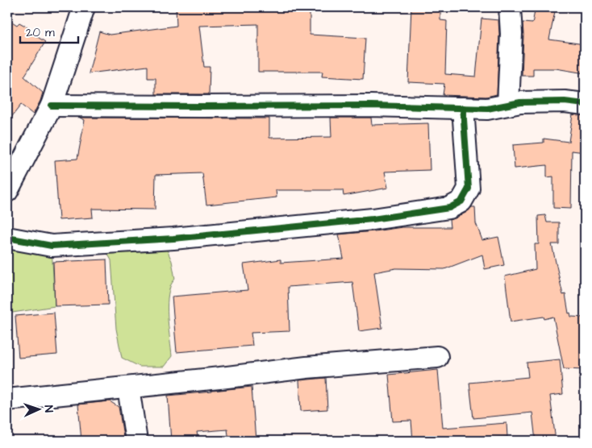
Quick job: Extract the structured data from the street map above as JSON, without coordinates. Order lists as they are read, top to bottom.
{
  "scale_bar": "20 m",
  "north": "right"
}
